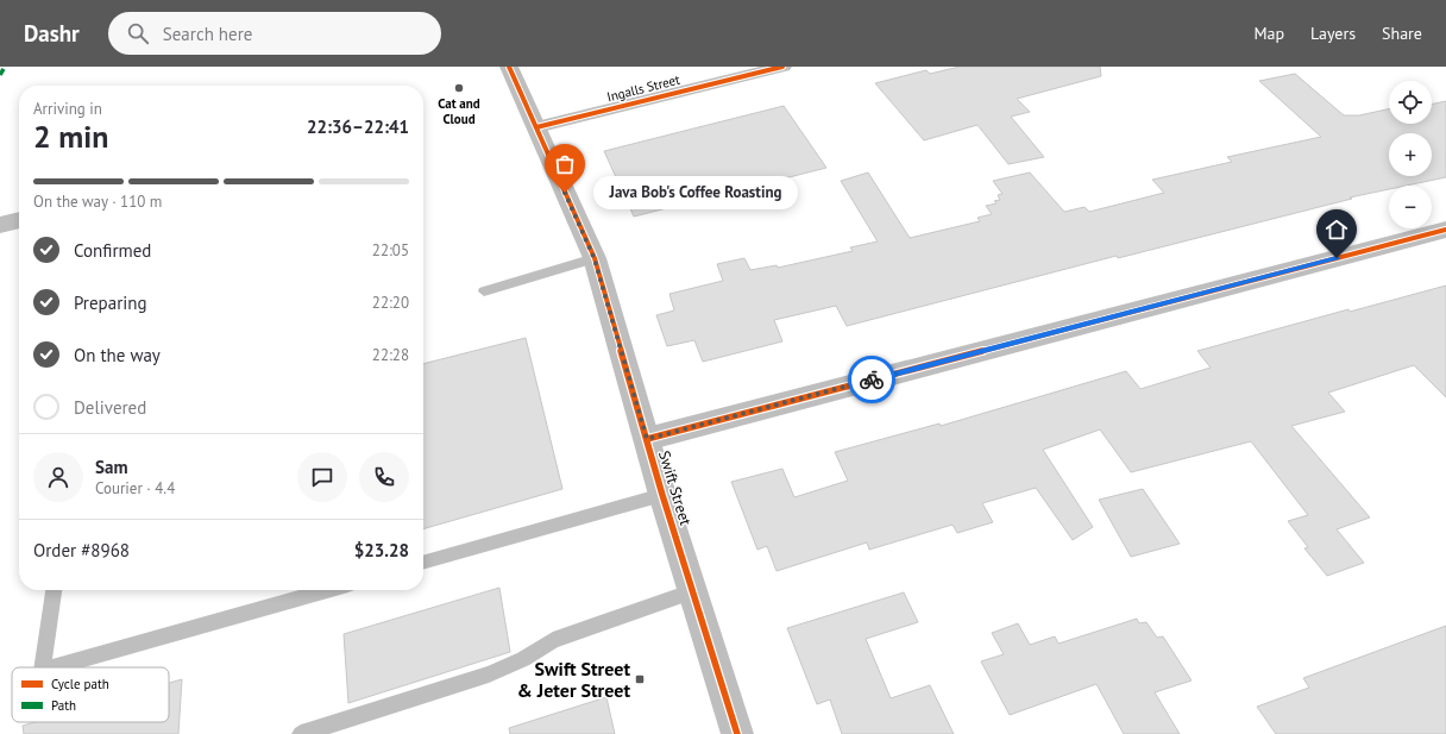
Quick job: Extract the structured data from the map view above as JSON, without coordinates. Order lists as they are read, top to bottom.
{
  "streets": {
    "street": ["Ingalls Street", "Swift Street"]
  },
  "crossings": [
    ["Ingalls Street", "Swift Street"]
  ],
  "places": {
    "other": ["Cat and Cloud", "Java Bob's Coffee Roasting"],
    "transit": ["Swift Street & Jeter Street"]
  },
  "legend": ["Cycle path", "Path"],
  "page": {
    "header": "Dashr",
    "search": "Search here",
    "nav": ["Map", "Layers", "Share"],
    "map_buttons": ["+", "−"],
    "heading": ["2 min", "Arriving in", "22:36–22:41"],
    "panel": [
      "Sam",
      "Courier · 4.4",
      "Order #8968",
      "$23.28"
    ],
    "bar": "On the way · 110 m",
    "bubble": "Java Bob's Coffee Roasting",
    "list": [
      ["Confirmed", "22:05"],
      ["Preparing", "22:20"],
      ["On the way", "22:28"],
      "Delivered"
    ]
  }
}
